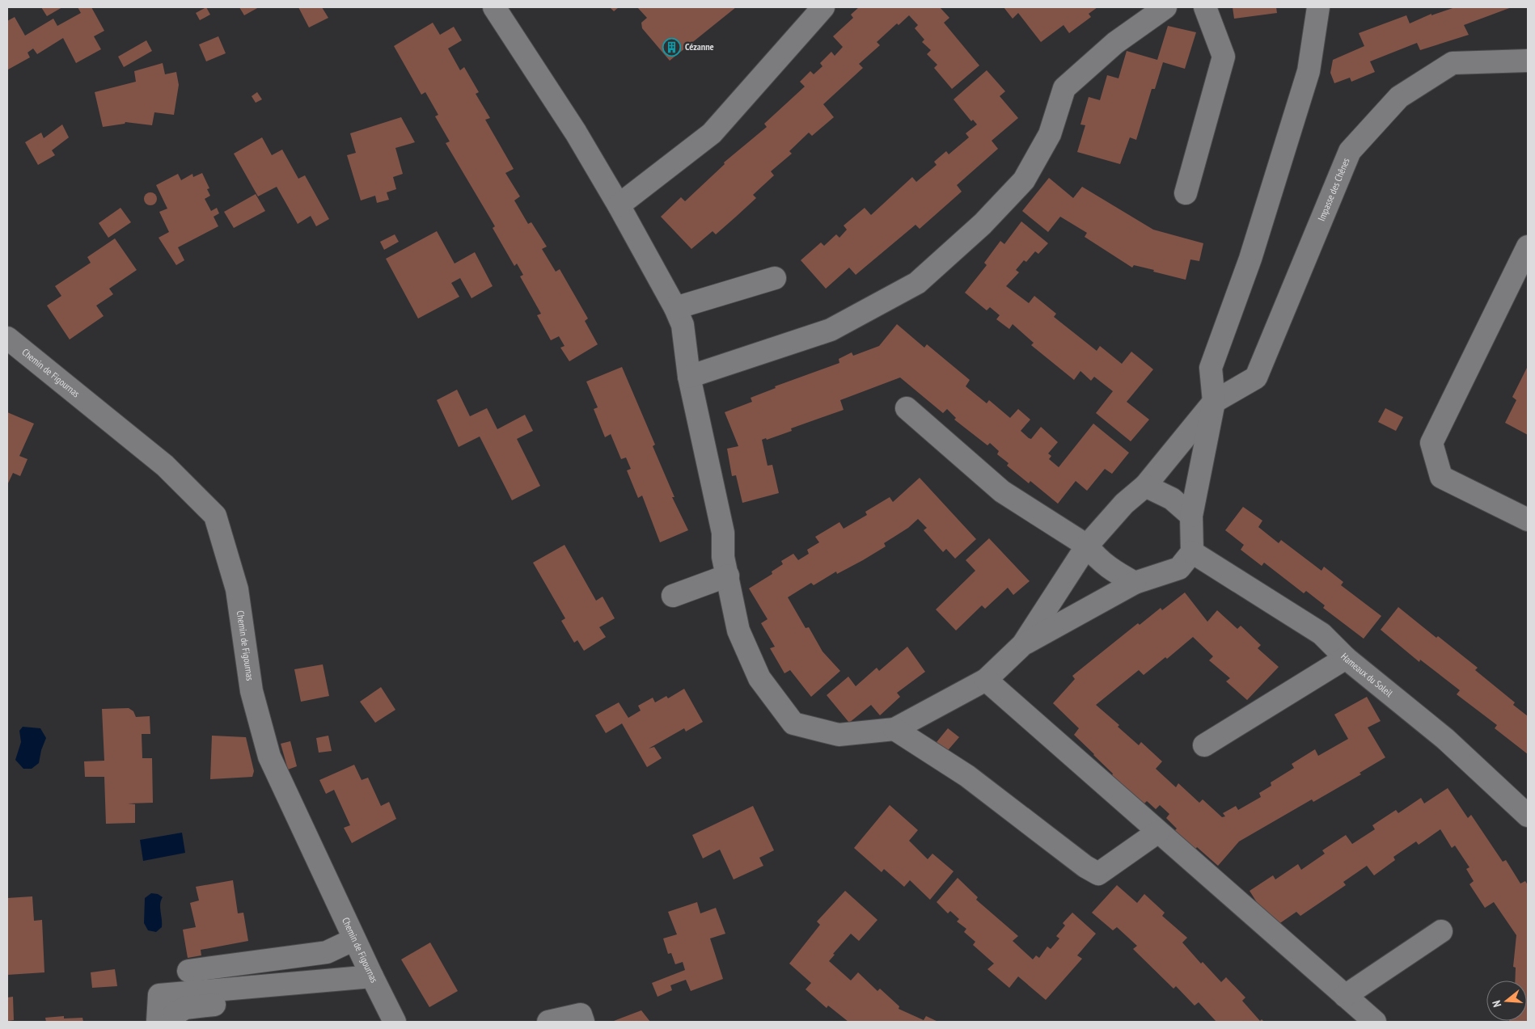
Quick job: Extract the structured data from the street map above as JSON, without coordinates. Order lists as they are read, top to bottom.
{
  "streets": {
    "street": ["Impasse des Chênes", "Chemin de Figournas", "Hameaux du Soleil"]
  },
  "places": {
    "building": ["Cézanne"]
  },
  "north": "left"
}
